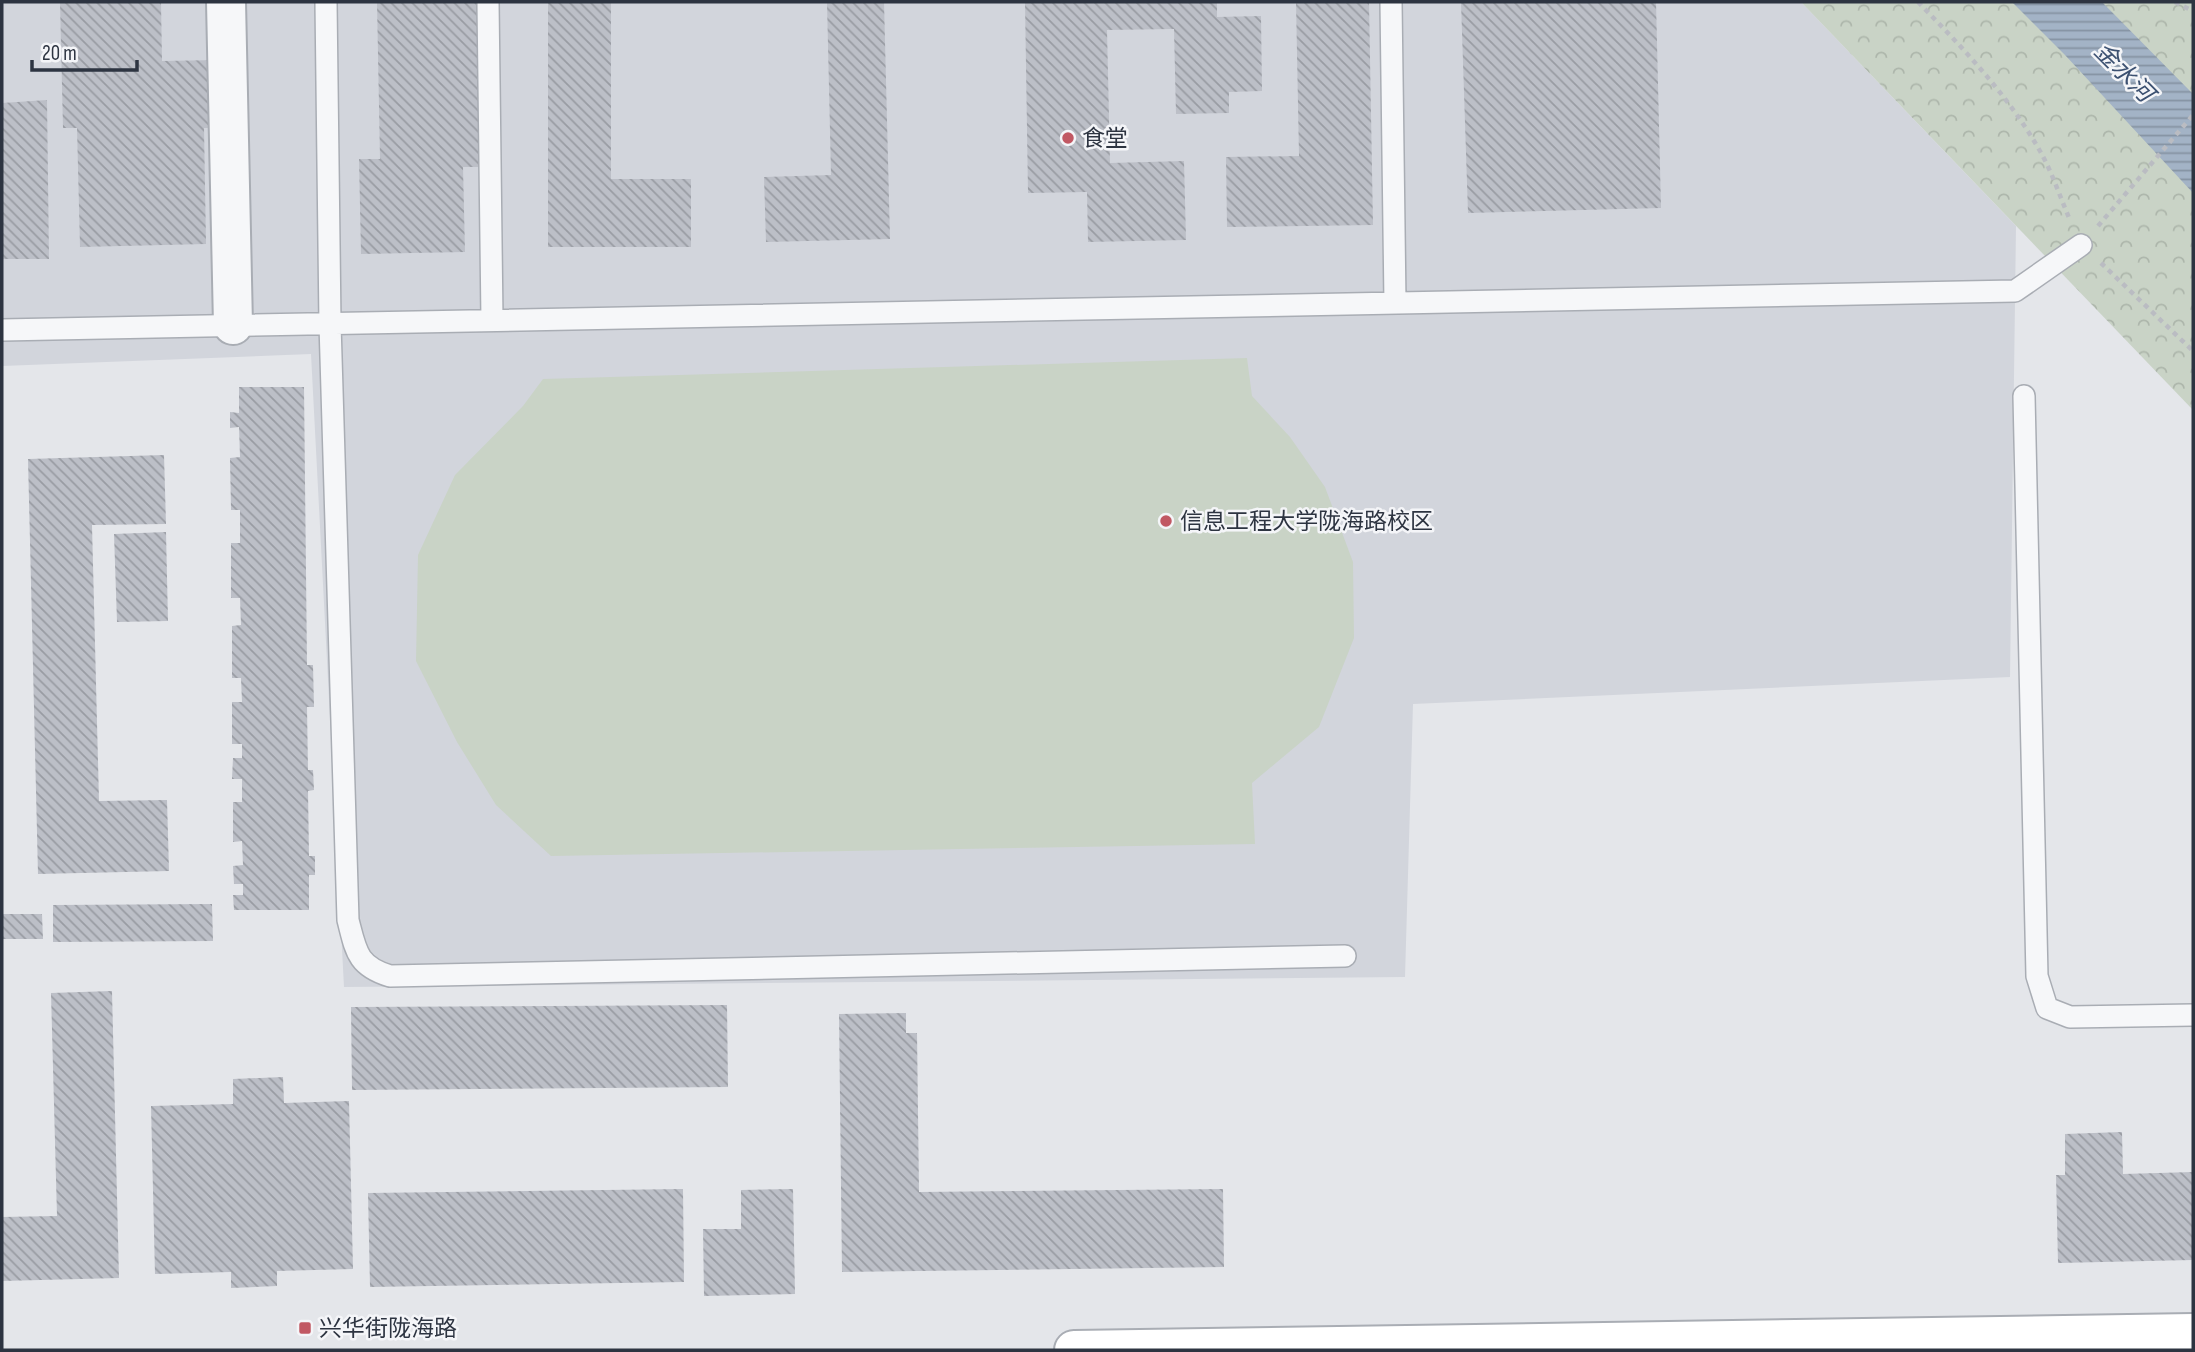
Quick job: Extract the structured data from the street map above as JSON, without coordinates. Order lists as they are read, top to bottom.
{
  "water": ["金水河"],
  "places": {
    "other": ["食堂", "信息工程大学陇海路校区"],
    "transit": ["兴华街陇海路"]
  },
  "scale_bar": "20 m"
}
